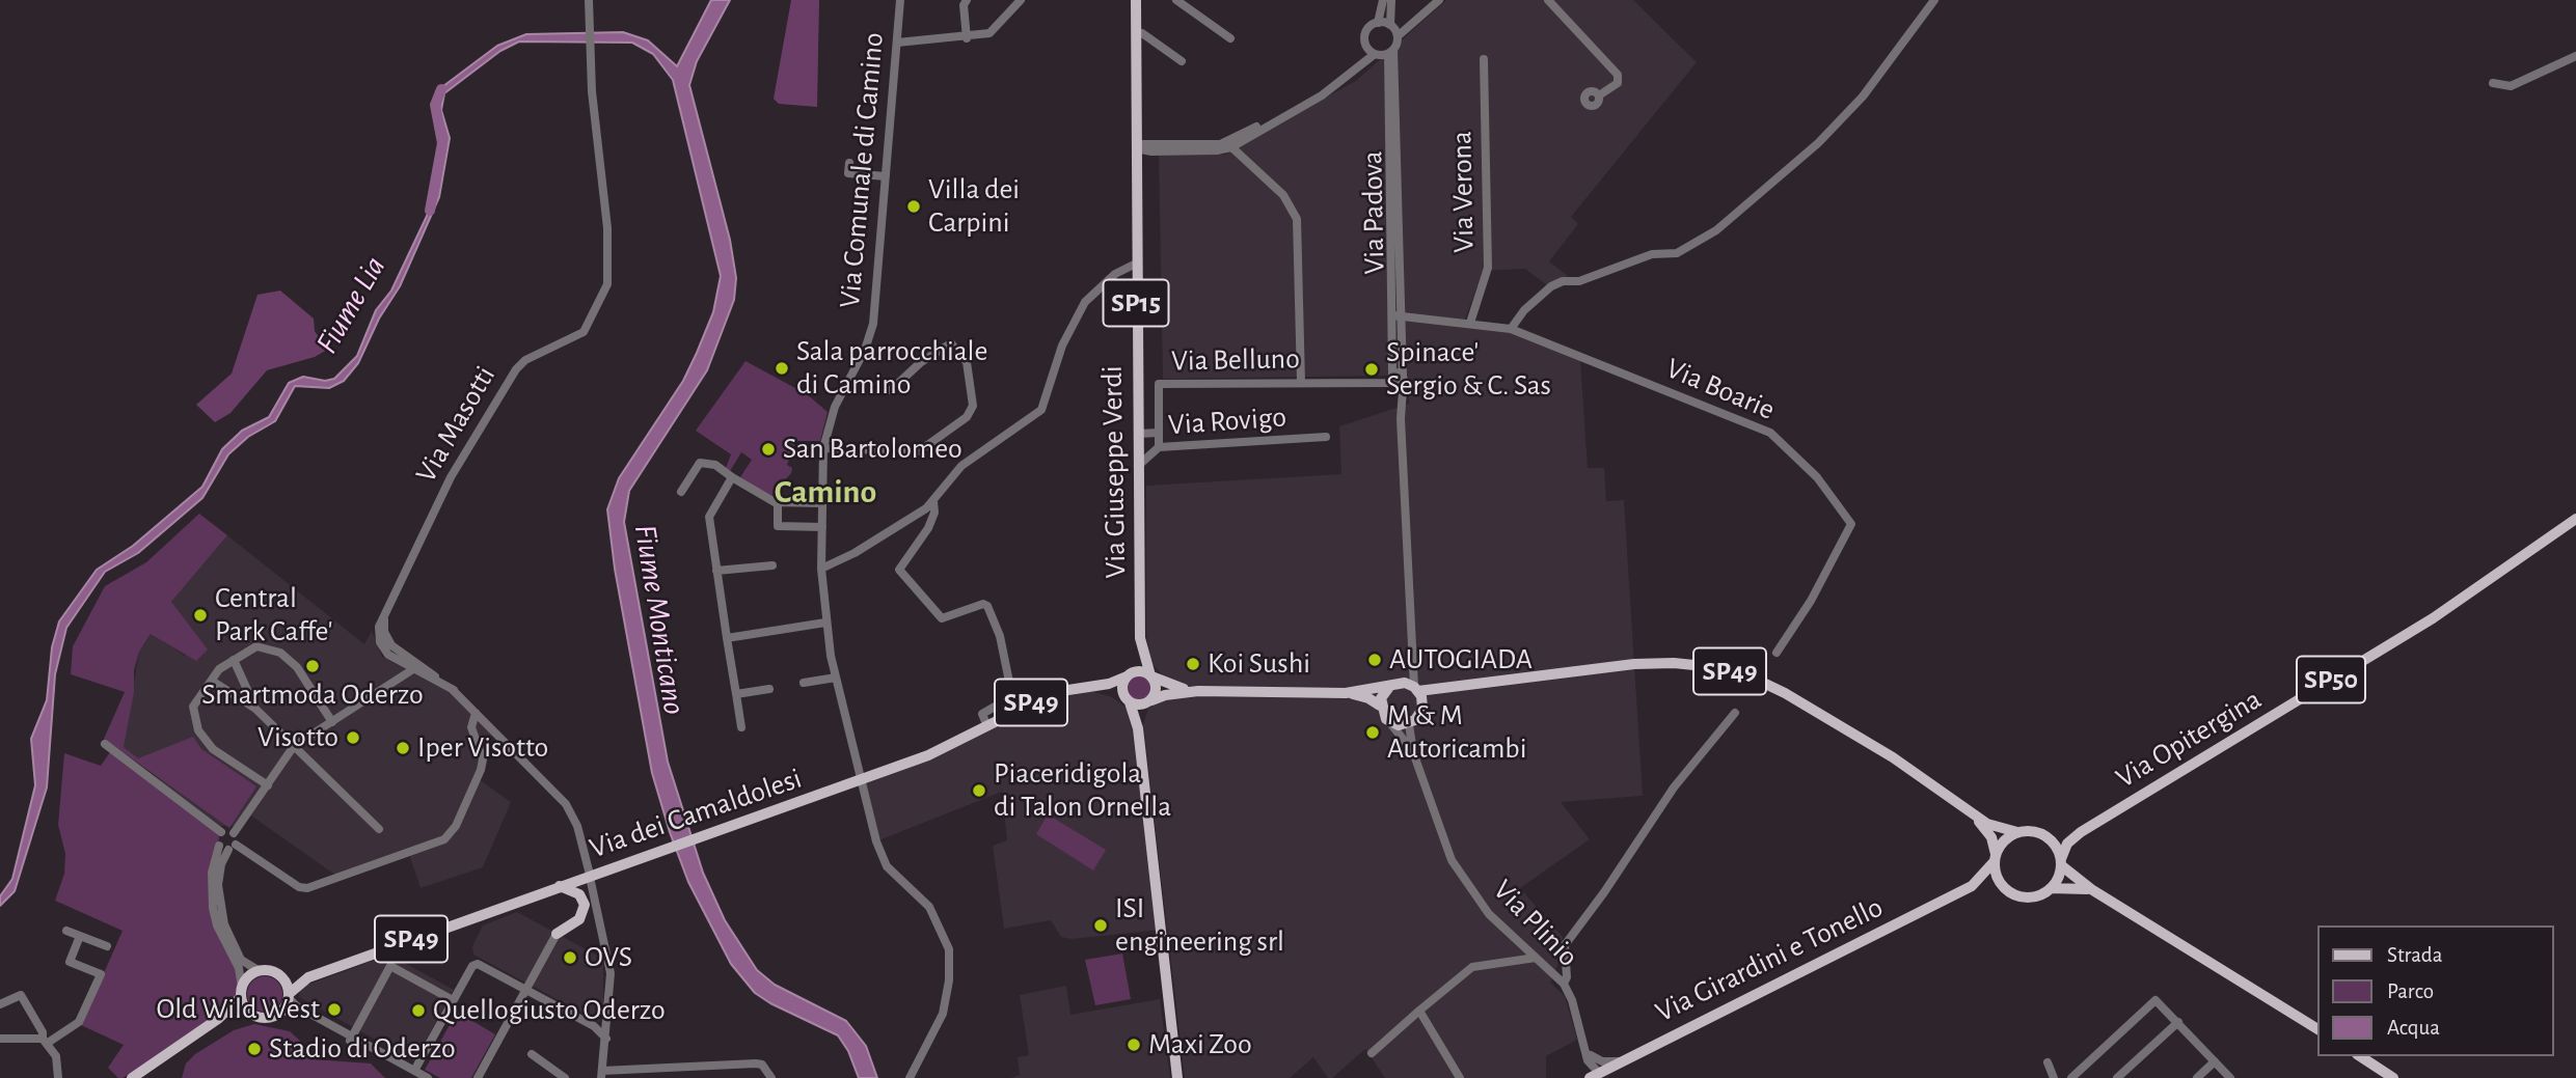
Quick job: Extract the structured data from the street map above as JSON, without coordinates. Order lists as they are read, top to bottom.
{
  "streets": {
    "main road": [
      "SP15",
      "Via Giuseppe Verdi",
      "SP49",
      "SP50",
      "Via Opitergina",
      "Via dei Camaldolesi",
      "Via Girardini e Tonello"
    ],
    "street": [
      "Via Comunale di Camino",
      "Via Verona",
      "Via Padova",
      "Via Belluno",
      "Via Boarie",
      "Via Rovigo",
      "Via Masotti",
      "Via Plinio"
    ]
  },
  "crossings": [
    ["Via Verona", "Via Boarie"],
    ["Via Padova", "Via Belluno"],
    ["Via Padova", "Via Boarie"],
    ["Via Rovigo", "Via Giuseppe Verdi"],
    ["Via Giuseppe Verdi", "SP49"],
    ["Via Giuseppe Verdi", "Via dei Camaldolesi"],
    ["SP49", "Via Opitergina"],
    ["SP49", "Via dei Camaldolesi"],
    ["SP49", "Via Plinio"],
    ["SP49", "Via Girardini e Tonello"],
    ["Via Opitergina", "Via Girardini e Tonello"],
    ["Via Plinio", "Via Girardini e Tonello"]
  ],
  "districts": ["Camino"],
  "water": ["Fiume Lia", "Fiume Monticano"],
  "places": [
    "Villa dei Carpini",
    "Sala parrocchiale di Camino",
    "Spinace' Sergio & C. Sas",
    "San Bartolomeo",
    "Central Park Caffe'",
    "AUTOGIADA",
    "Koi Sushi",
    "Smartmoda Oderzo",
    "M & M Autoricambi",
    "Visotto",
    "Iper Visotto",
    "Piaceridigola di Talon Ornella",
    "ISI engineering srl",
    "OVS",
    "Old Wild West",
    "Quellogiusto Oderzo",
    "Maxi Zoo",
    "Stadio di Oderzo"
  ],
  "legend": ["Strada", "Parco", "Acqua"]
}
